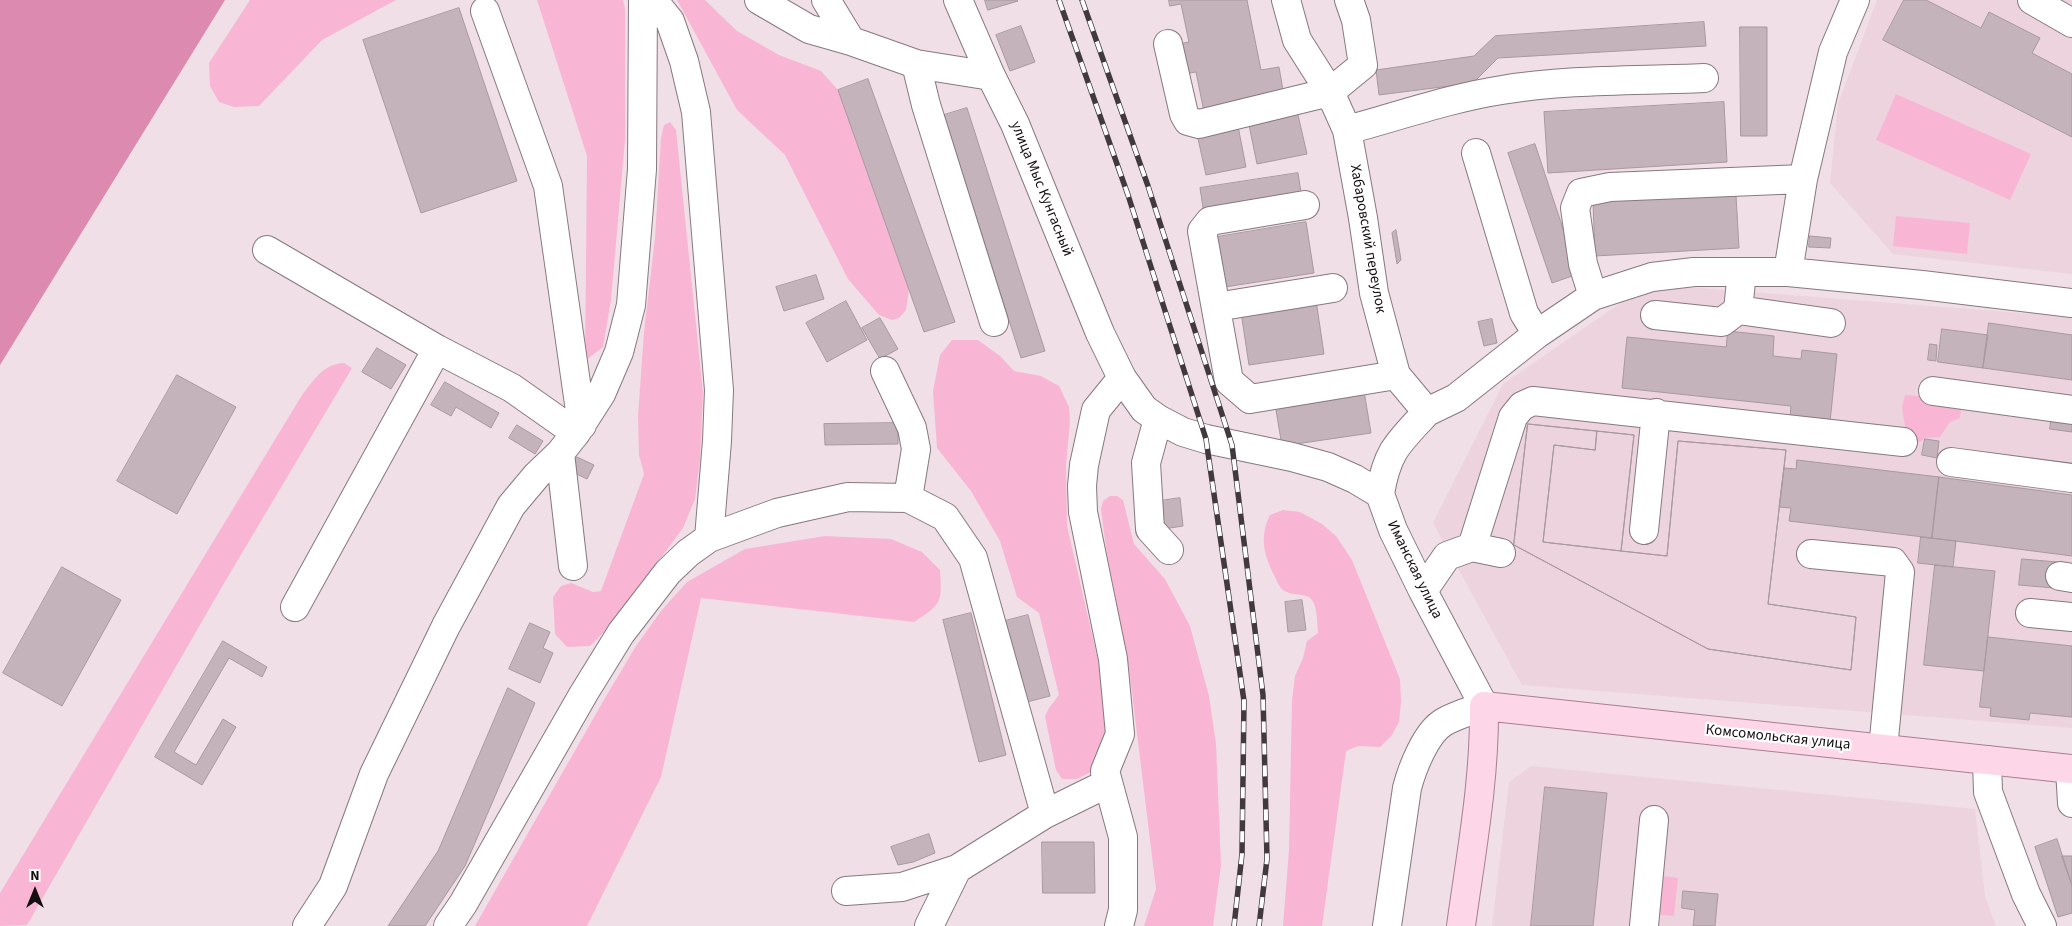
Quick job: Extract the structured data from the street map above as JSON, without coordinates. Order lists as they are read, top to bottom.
{
  "streets": {
    "main road": ["Иманская улица", "Комсомольская улица"],
    "street": ["улица Мыс Кунгасный", "Хабаровский переулок"]
  },
  "crossings": [
    ["Иманская улица", "Комсомольская улица"]
  ],
  "north": "top"
}
